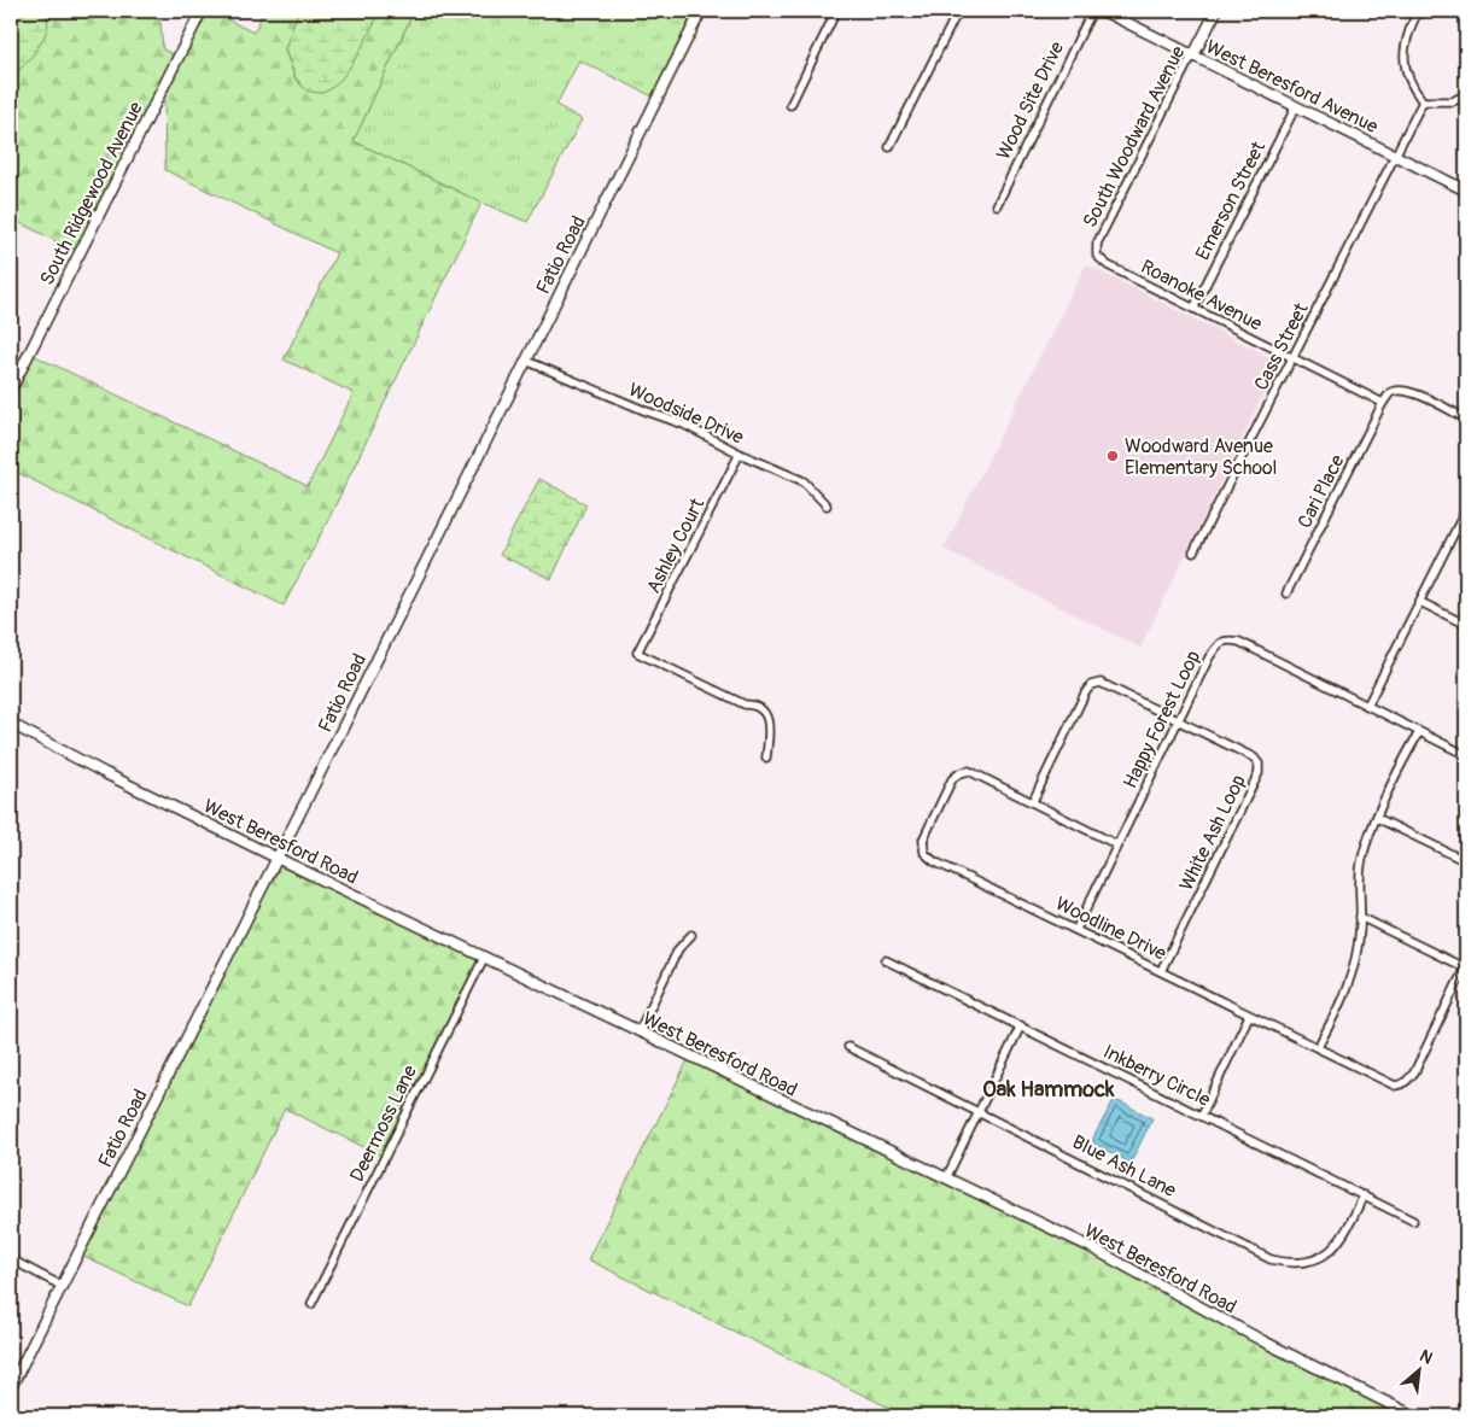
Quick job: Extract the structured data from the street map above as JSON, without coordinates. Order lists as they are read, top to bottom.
{
  "streets": {
    "street": [
      "West Beresford Avenue",
      "Wood Site Drive",
      "South Woodward Avenue",
      "South Ridgewood Avenue",
      "Emerson Street",
      "Fatio Road",
      "Roanoke Avenue",
      "Cass Street",
      "Woodside Drive",
      "Cari Place",
      "Ashley Court",
      "Happy Forest Loop",
      "White Ash Loop",
      "West Beresford Road",
      "Woodline Drive",
      "Inkberry Circle",
      "Deermoss Lane",
      "Blue Ash Lane"
    ]
  },
  "crossings": [
    ["West Beresford Avenue", "South Woodward Avenue"],
    ["West Beresford Avenue", "Emerson Street"],
    ["West Beresford Avenue", "Cass Street"],
    ["South Woodward Avenue", "Roanoke Avenue"],
    ["Emerson Street", "Roanoke Avenue"],
    ["Fatio Road", "Woodside Drive"],
    ["Fatio Road", "West Beresford Road"],
    ["Roanoke Avenue", "Cass Street"],
    ["Roanoke Avenue", "Cari Place"],
    ["Woodside Drive", "Ashley Court"],
    ["Happy Forest Loop", "White Ash Loop"],
    ["Happy Forest Loop", "Woodline Drive"],
    ["White Ash Loop", "Woodline Drive"],
    ["West Beresford Road", "Deermoss Lane"],
    ["Inkberry Circle", "Blue Ash Lane"]
  ],
  "districts": ["Oak Hammock"],
  "places": ["Woodward Avenue Elementary School"],
  "north": "top right"
}
